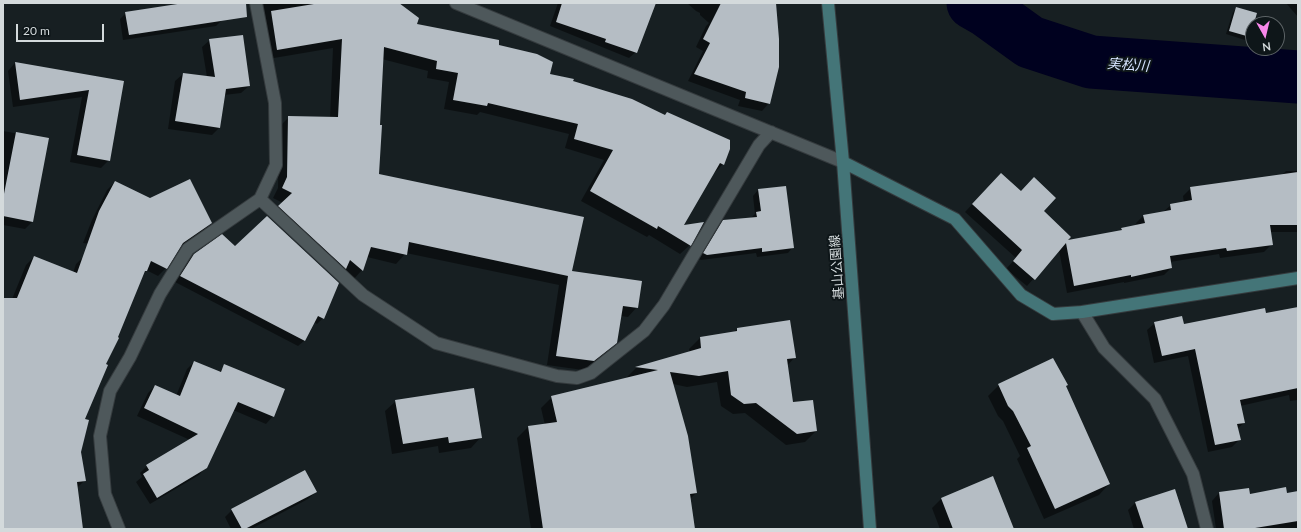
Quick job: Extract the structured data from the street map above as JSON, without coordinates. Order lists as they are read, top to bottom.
{
  "streets": {
    "main road": ["基山公園線"]
  },
  "water": ["実松川"],
  "scale_bar": "20 m",
  "north": "bottom"
}
